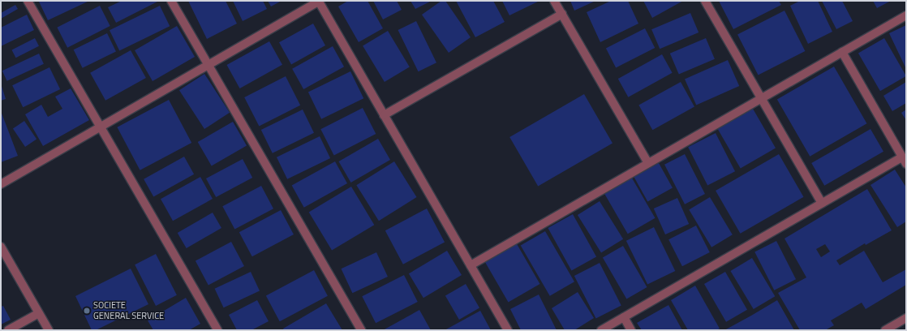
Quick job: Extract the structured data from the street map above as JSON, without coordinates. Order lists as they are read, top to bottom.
{
  "places": ["SOCIETE GENERAL SERVICE"]
}
